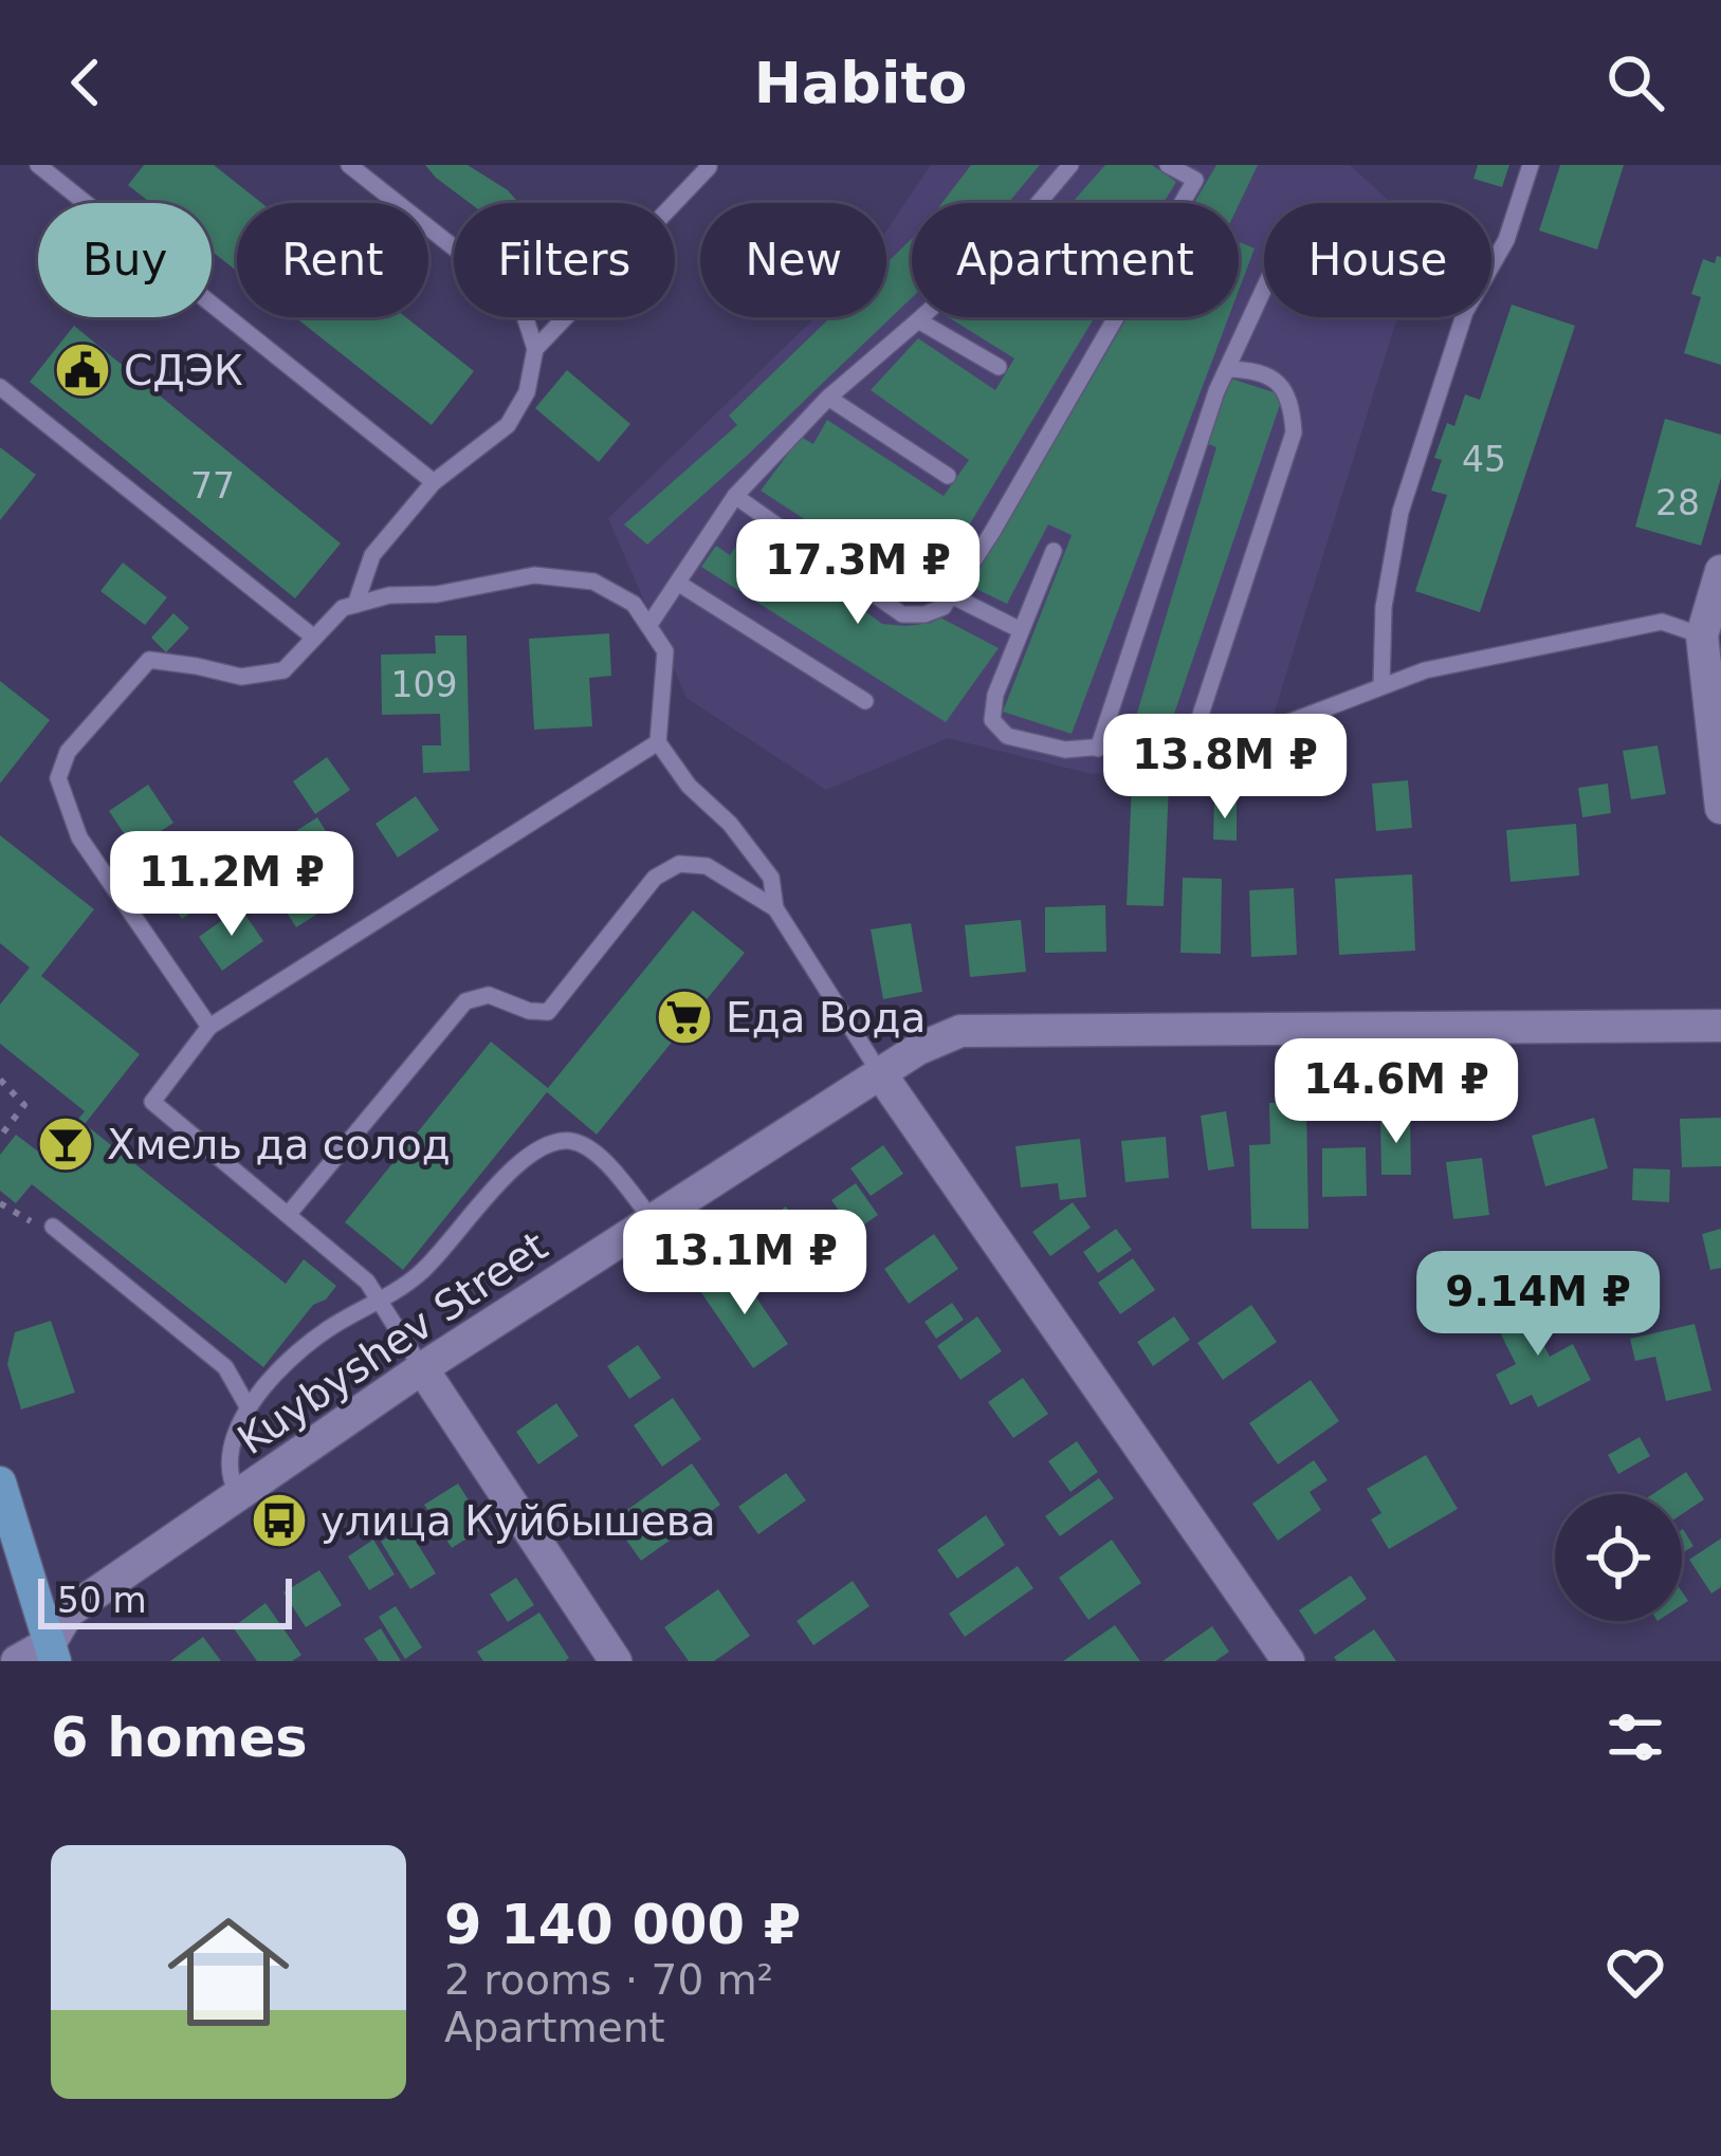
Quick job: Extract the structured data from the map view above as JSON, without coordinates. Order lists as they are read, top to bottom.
{
  "streets": {
    "main road": ["Kuybyshev Street"]
  },
  "places": {
    "public building": ["СДЭК"],
    "supermarket": ["Еда Вода"],
    "bar": ["Хмель да солод"],
    "bus stop": ["улица Куйбышева"]
  },
  "house_numbers": [
    "45",
    "77",
    "28",
    "109"
  ],
  "scale_bar": "50 m",
  "page": {
    "header": "Habito",
    "chip": [
      "Buy",
      "Rent",
      "Filters",
      "New",
      "Apartment",
      "House"
    ],
    "price": [
      "17.3M ₽",
      "13.8M ₽",
      "11.2M ₽",
      "14.6M ₽",
      "13.1M ₽",
      "9.14M ₽"
    ],
    "scale": "50 m",
    "heading": "6 homes",
    "list": [
      {
        "name": "9 140 000 ₽",
        "note": "2 rooms · 70 m² · Apartment"
      }
    ]
  }
}
